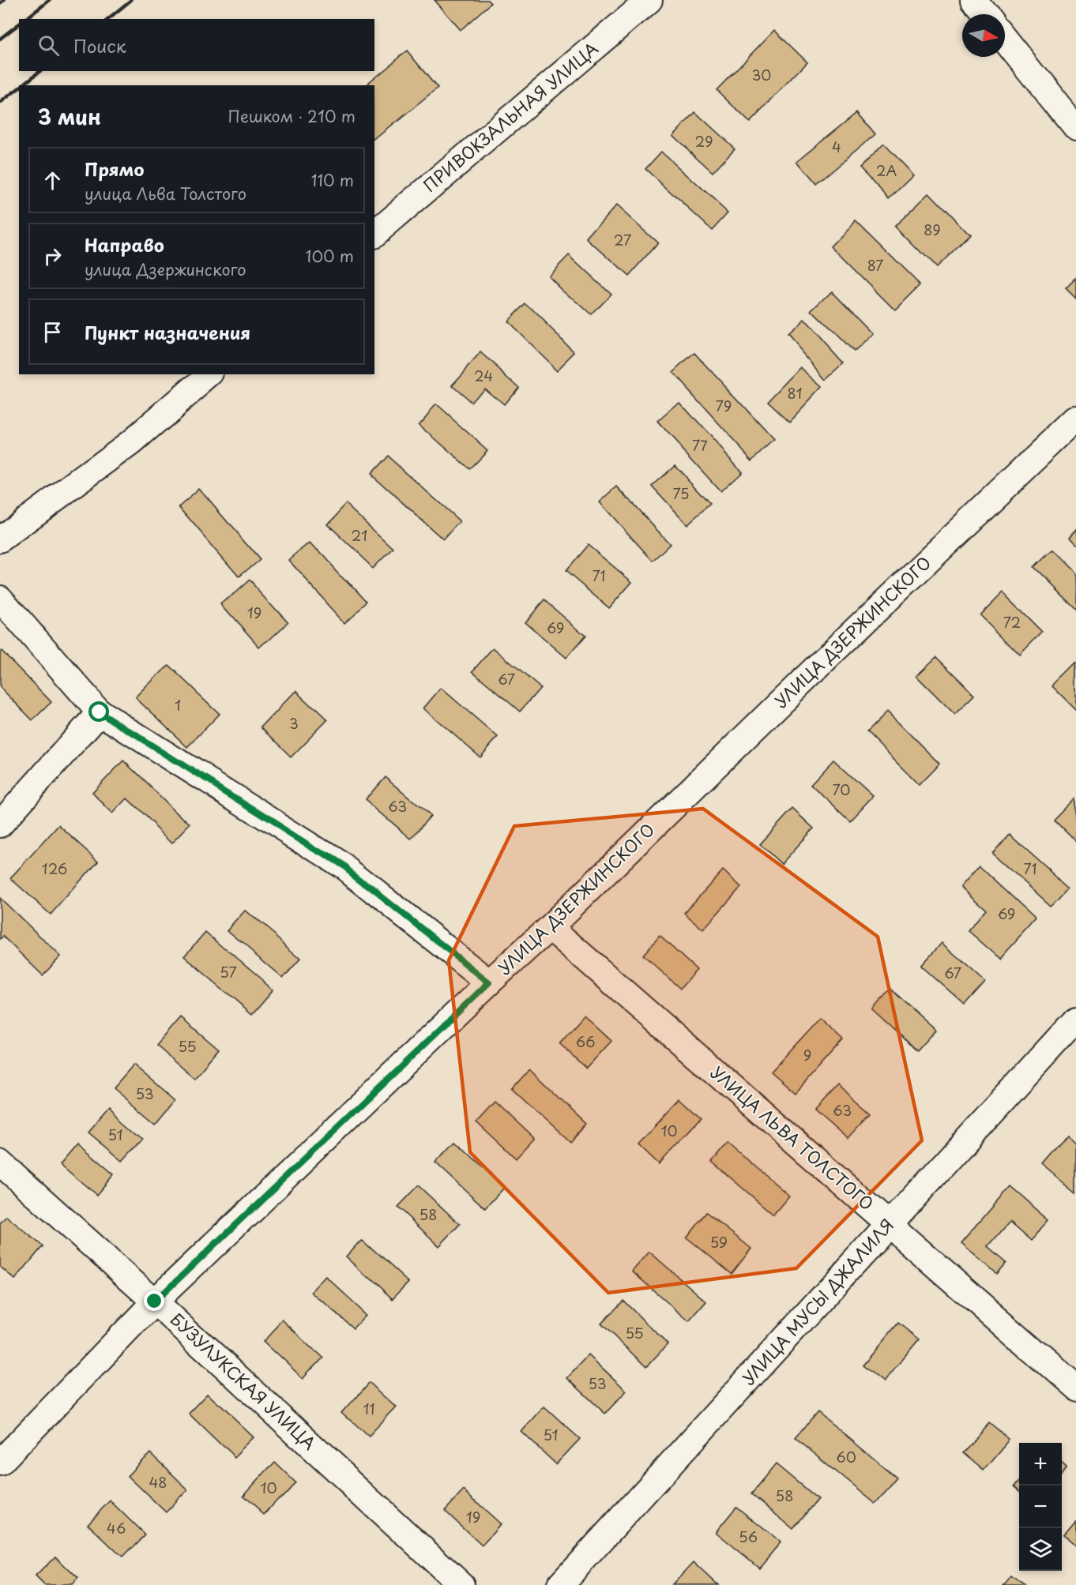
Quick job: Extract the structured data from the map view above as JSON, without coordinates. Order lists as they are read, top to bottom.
{
  "streets": {
    "street": [
      "ПРИВОКЗАЛЬНАЯ УЛИЦА",
      "УЛИЦА ДЗЕРЖИНСКОГО",
      "УЛИЦА ЛЬВА ТОЛСТОГО",
      "УЛИЦА МУСЫ ДЖАЛИЛЯ",
      "БУЗУЛУКСКАЯ УЛИЦА"
    ]
  },
  "crossings": [
    ["УЛИЦА ДЗЕРЖИНСКОГО", "УЛИЦА ЛЬВА ТОЛСТОГО"],
    ["УЛИЦА ДЗЕРЖИНСКОГО", "БУЗУЛУКСКАЯ УЛИЦА"],
    ["УЛИЦА ЛЬВА ТОЛСТОГО", "УЛИЦА МУСЫ ДЖАЛИЛЯ"]
  ],
  "house_numbers": [
    "30",
    "29",
    "4",
    "2А",
    "89",
    "27",
    "87",
    "24",
    "81",
    "79",
    "77",
    "75",
    "21",
    "71",
    "19",
    "72",
    "69",
    "67",
    "1",
    "3",
    "70",
    "63",
    "126",
    "71",
    "69",
    "57",
    "67",
    "66",
    "55",
    "9",
    "53",
    "63",
    "10",
    "51",
    "58",
    "59",
    "55",
    "53",
    "11",
    "51",
    "60",
    "48",
    "10",
    "58",
    "19",
    "46",
    "56"
  ],
  "north": "right",
  "page": {
    "search": "Поиск",
    "heading": ["3 мин", "Пешком · 210 m"],
    "list": [
      ["Прямо", "улица Льва Толстого", "110 m"],
      ["Направо", "улица Дзержинского", "100 m"],
      "Пункт назначения"
    ],
    "map_buttons": ["+", "−"]
  }
}
